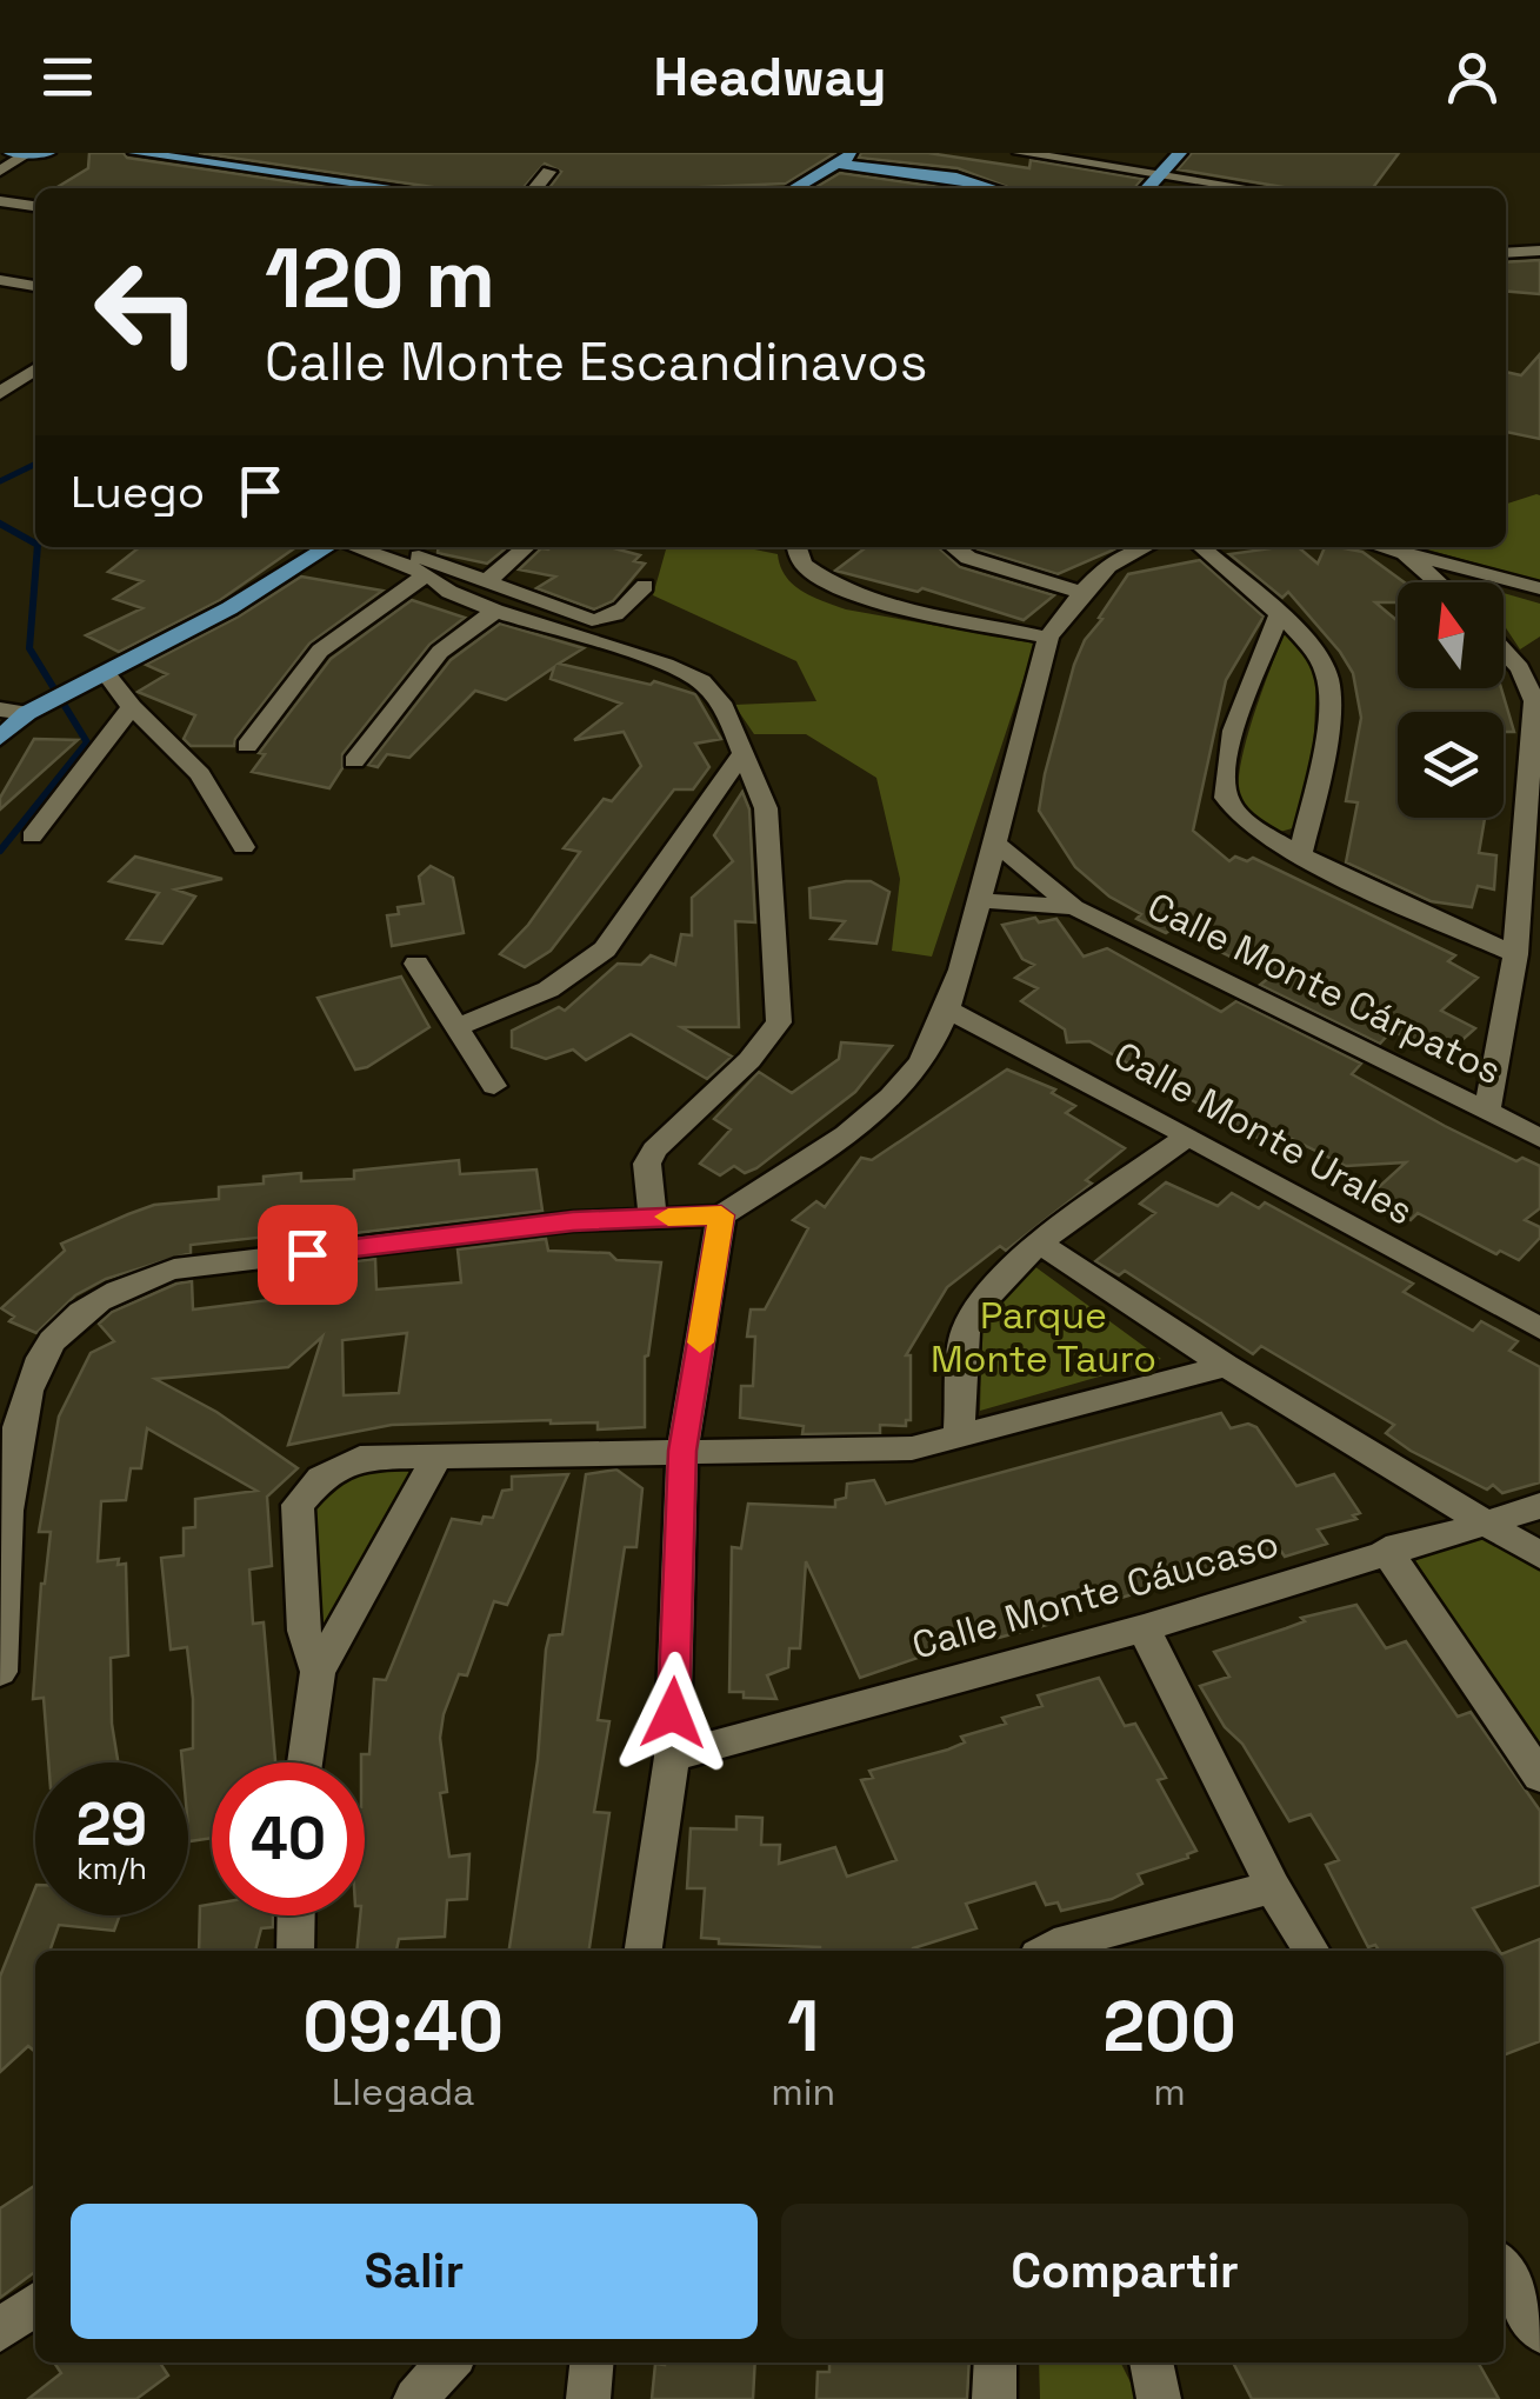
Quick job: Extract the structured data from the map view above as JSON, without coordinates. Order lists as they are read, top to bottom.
{
  "streets": {
    "street": ["Calle Monte Cárpatos", "Calle Monte Urales", "Calle Monte Cáucaso"]
  },
  "parks": ["Parque Monte Tauro"],
  "north": "top",
  "page": {
    "header": "Headway",
    "turn": ["120 m", "Calle Monte Escandinavos"],
    "then": "Luego",
    "speed": "29 km/h",
    "limit": "40",
    "eta": [
      "09:40",
      "Llegada",
      "1",
      "min",
      "200",
      "m"
    ],
    "buttons": ["Salir", "Compartir"]
  }
}
